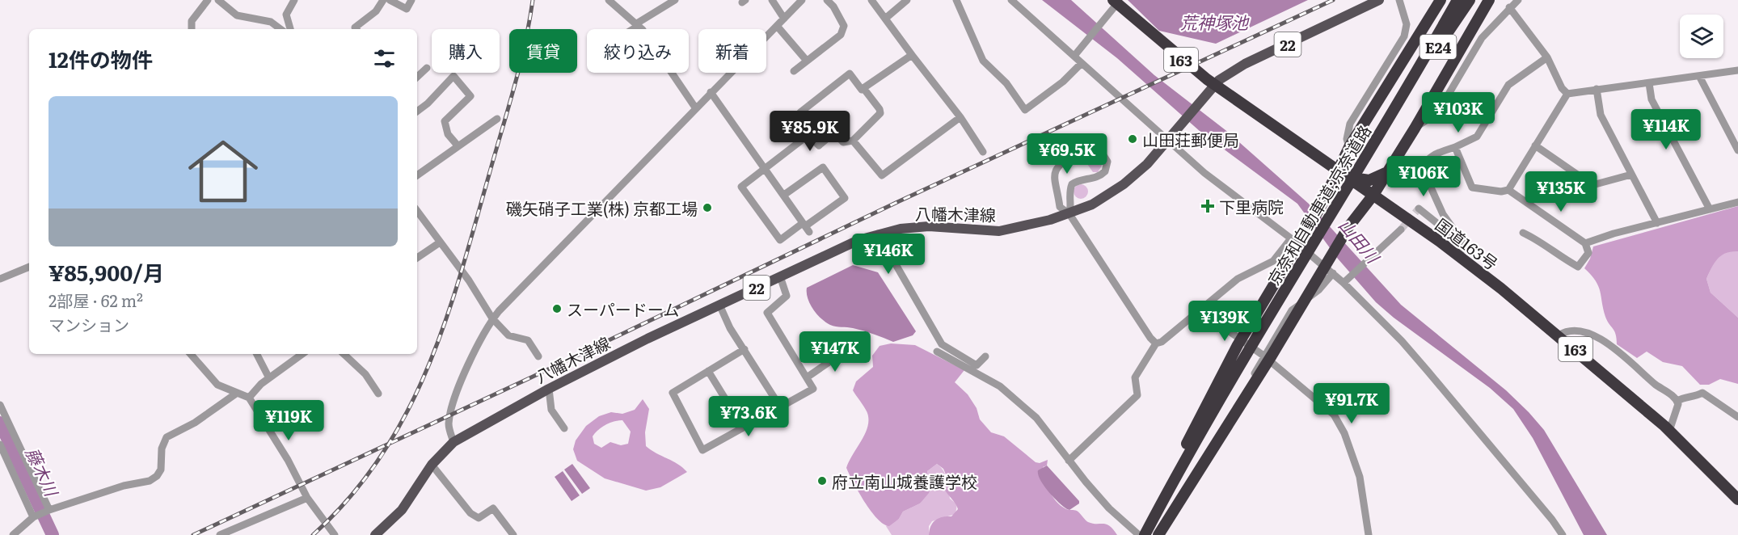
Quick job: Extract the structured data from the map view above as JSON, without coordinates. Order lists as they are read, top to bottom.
{
  "streets": {
    "highway": [
      "E24",
      "163",
      "京奈和自動車道;京奈道路",
      "国道163号"
    ],
    "main road": ["22", "八幡木津線"]
  },
  "water": ["荒神塚池", "山田川", "藤木川"],
  "places": {
    "other": [
      "山田荘郵便局",
      "磯矢硝子工業(株) 京都工場",
      "スーパードーム",
      "府立南山城養護学校"
    ],
    "health": ["下里病院"]
  },
  "page": {
    "chip": [
      "購入",
      "賃貸",
      "絞り込み",
      "新着"
    ],
    "heading": "12件の物件",
    "list": [
      {
        "name": "¥85,900/月",
        "note": "2部屋 · 62 m² · マンション"
      }
    ],
    "price": [
      "¥103K",
      "¥114K",
      "¥85.9K",
      "¥69.5K",
      "¥106K",
      "¥135K",
      "¥146K",
      "¥139K",
      "¥147K",
      "¥91.7K",
      "¥73.6K",
      "¥119K"
    ]
  }
}
